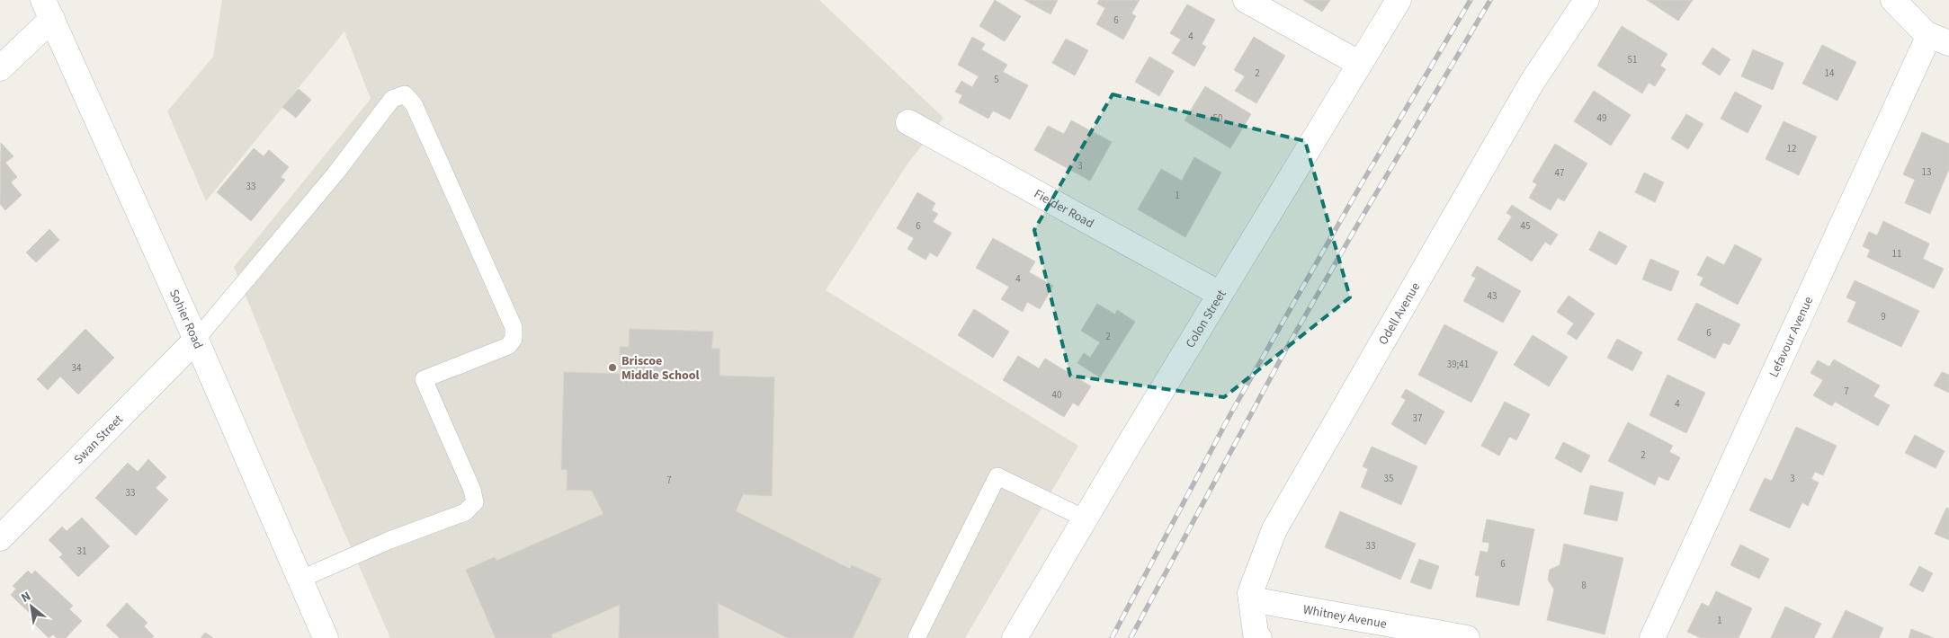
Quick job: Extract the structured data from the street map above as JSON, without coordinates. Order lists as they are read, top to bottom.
{
  "streets": {
    "street": [
      "Fielder Road",
      "Odell Avenue",
      "Sohier Road",
      "Colon Street",
      "Lefavour Avenue",
      "Swan Street",
      "Whitney Avenue"
    ]
  },
  "crossings": [
    ["Fielder Road", "Colon Street"],
    ["Odell Avenue", "Whitney Avenue"],
    ["Sohier Road", "Swan Street"]
  ],
  "places": ["Briscoe Middle School"],
  "house_numbers": [
    "6",
    "4",
    "51",
    "2",
    "14",
    "5",
    "50",
    "49",
    "12",
    "3",
    "13",
    "47",
    "33",
    "1",
    "6",
    "45",
    "11",
    "4",
    "43",
    "9",
    "6",
    "2",
    "39;41",
    "34",
    "7",
    "40",
    "4",
    "37",
    "2",
    "35",
    "3",
    "7",
    "33",
    "33",
    "31",
    "6",
    "8",
    "1"
  ],
  "north": "top left"
}
